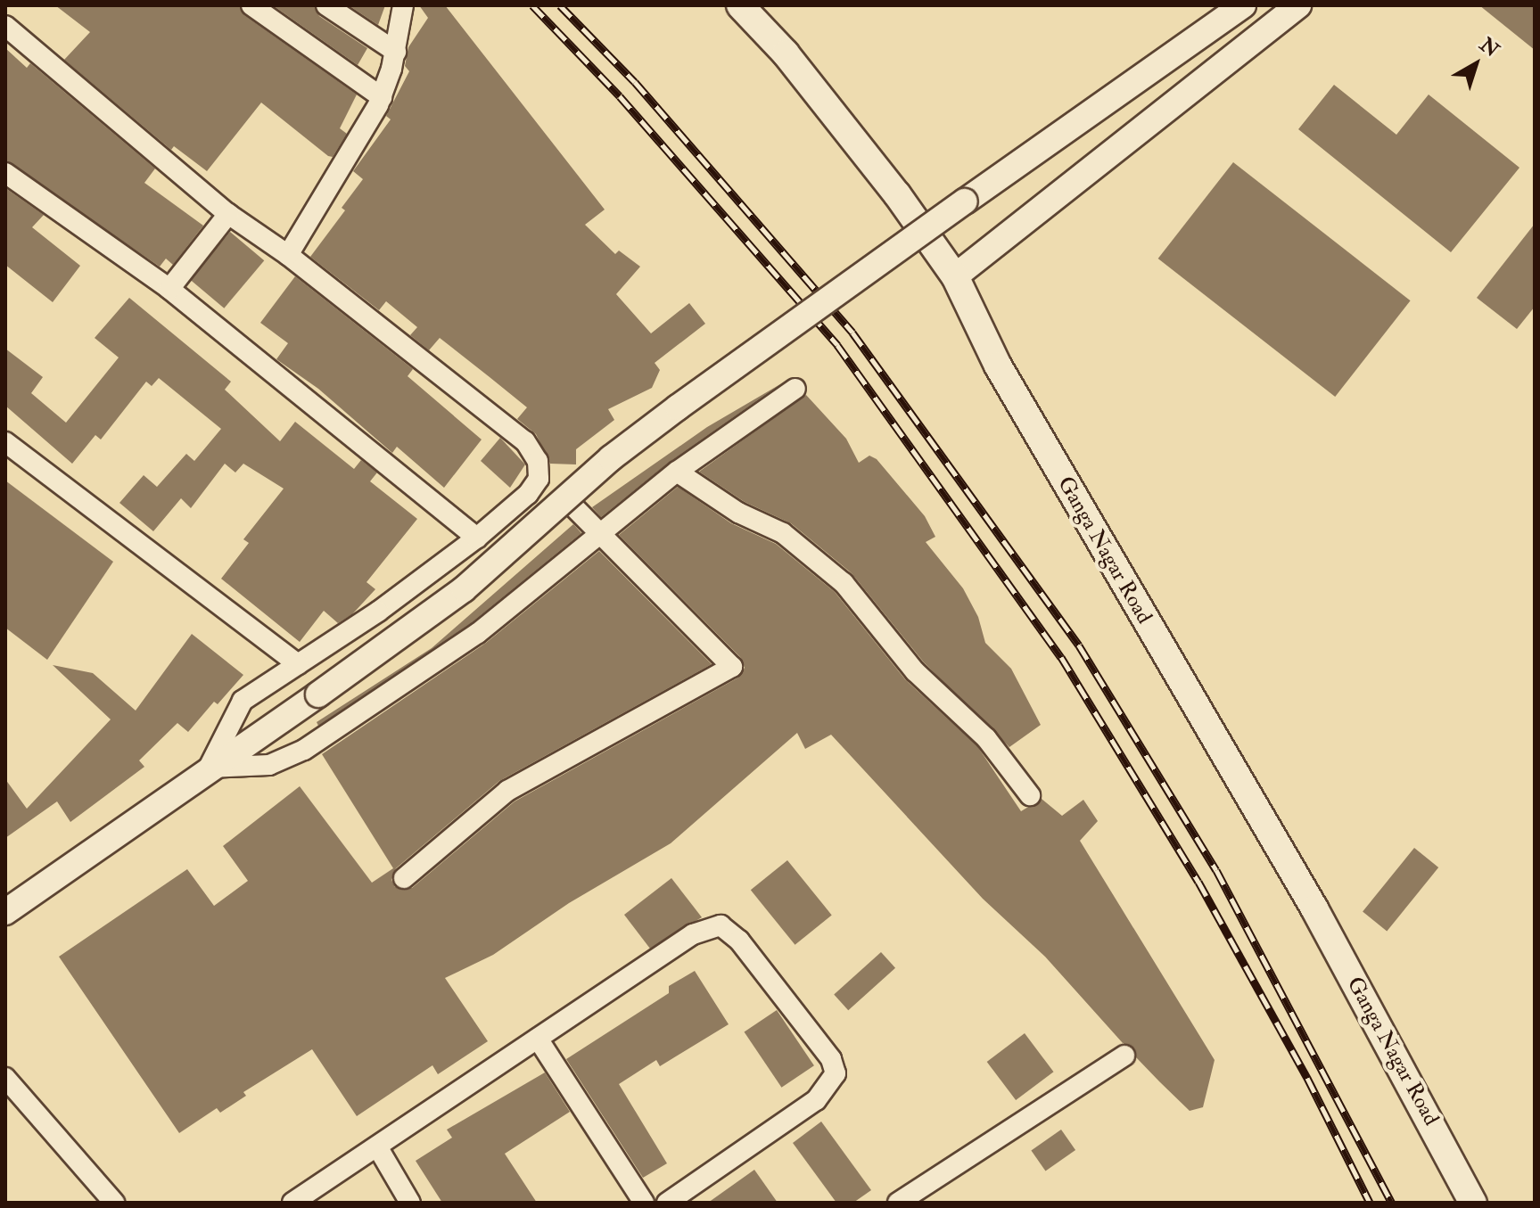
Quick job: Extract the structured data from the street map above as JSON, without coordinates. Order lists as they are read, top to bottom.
{
  "streets": {
    "main road": ["Ganga Nagar Road"]
  },
  "north": "top right"
}
